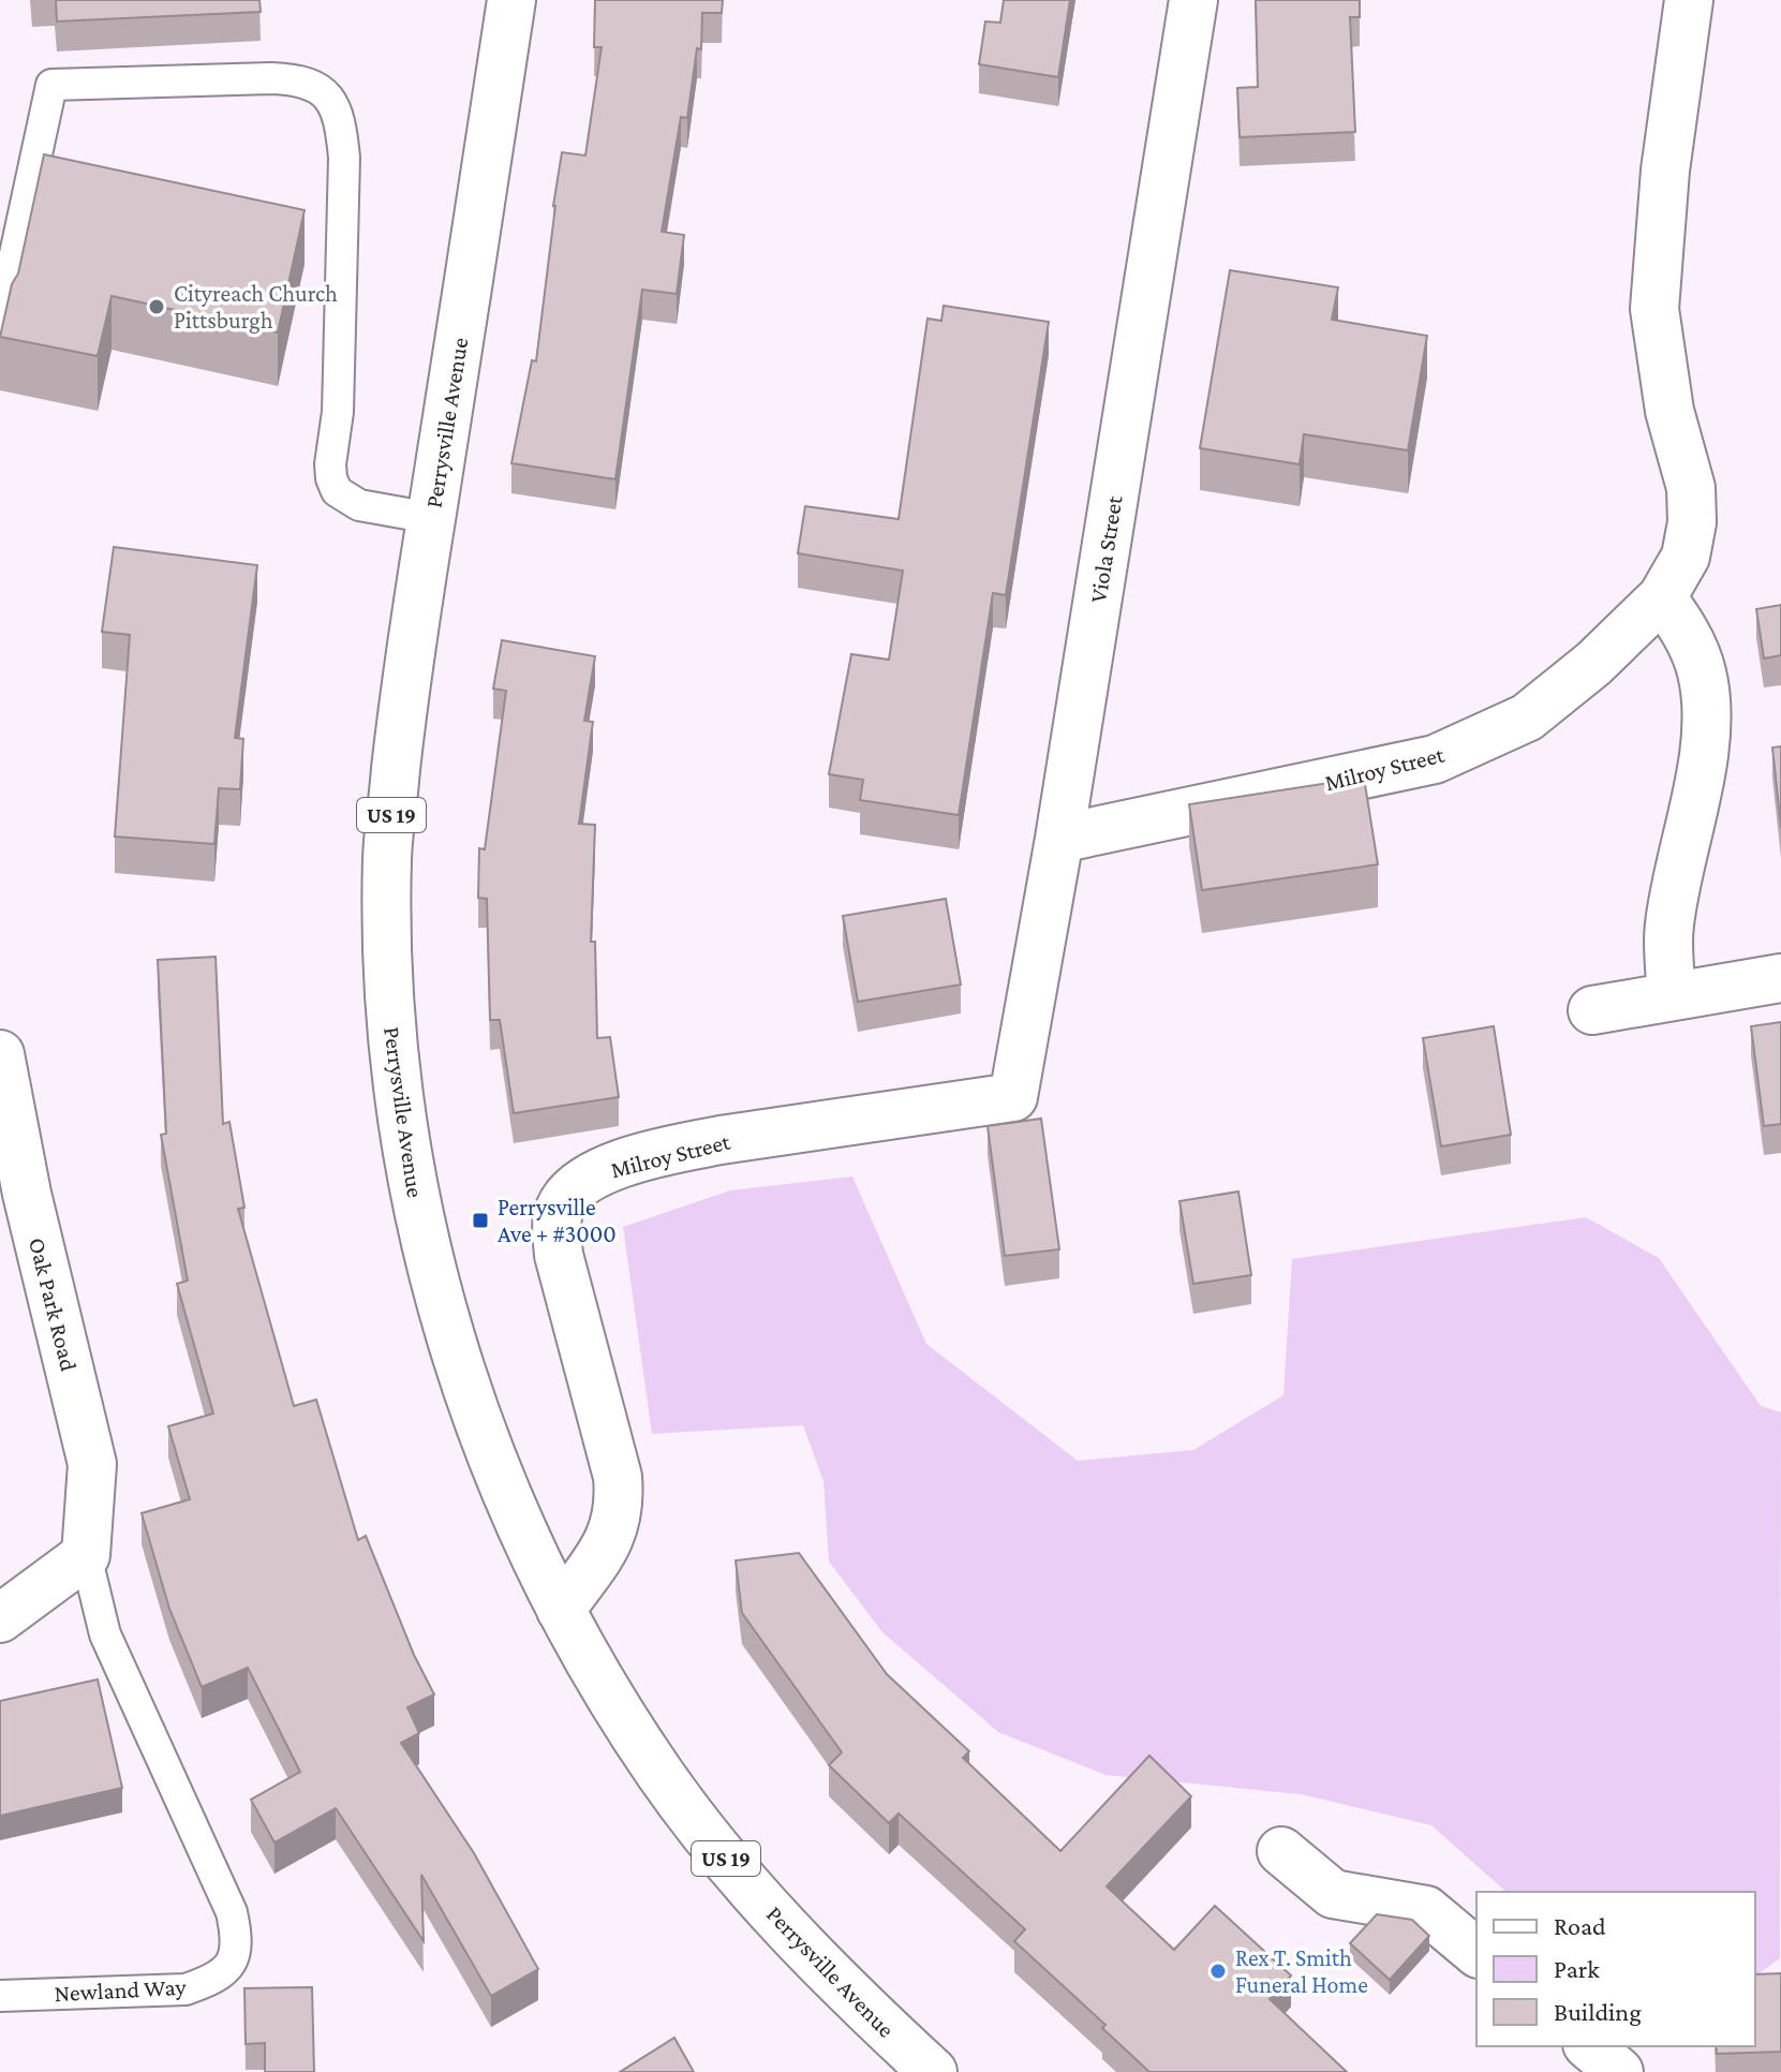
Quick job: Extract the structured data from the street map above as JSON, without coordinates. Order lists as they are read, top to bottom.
{
  "streets": {
    "street": [
      "Perrysville Avenue",
      "Viola Street",
      "Milroy Street",
      "US 19",
      "Oak Park Road"
    ],
    "lane": ["Newland Way"]
  },
  "crossings": [
    ["Perrysville Avenue", "Milroy Street"],
    ["Viola Street", "Milroy Street"],
    ["Oak Park Road", "Newland Way"]
  ],
  "places": {
    "other": ["Cityreach Church Pittsburgh", "Rex T. Smith Funeral Home"],
    "transit": ["Perrysville Ave + #3000"]
  },
  "legend": ["Road", "Park", "Building"]
}
